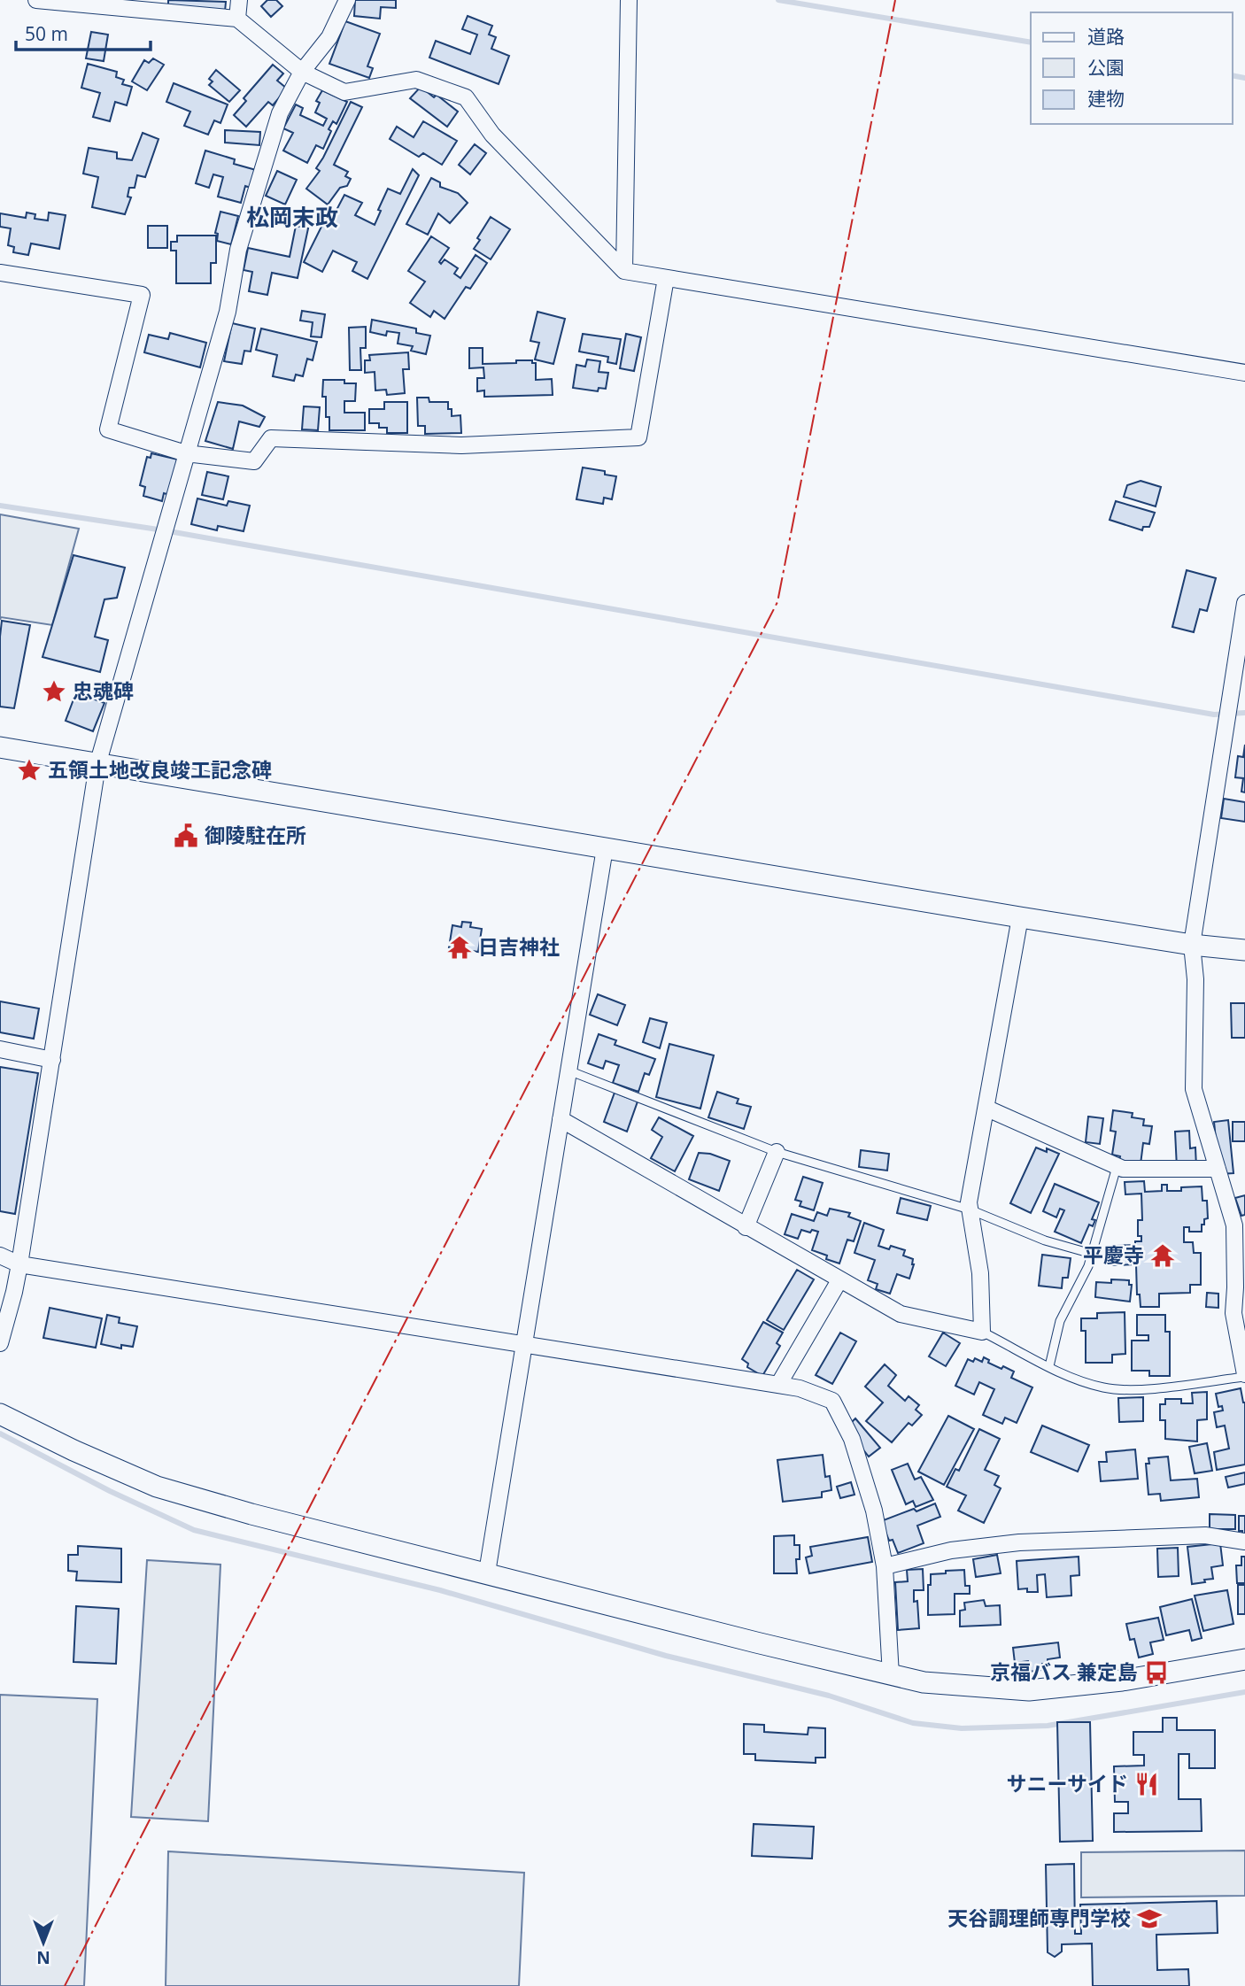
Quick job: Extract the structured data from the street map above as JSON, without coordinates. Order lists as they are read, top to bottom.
{
  "districts": ["松岡末政"],
  "places": {
    "place": ["忠魂碑", "五領土地改良竣工記念碑"],
    "public building": ["御陵駐在所"],
    "temple": ["日吉神社", "平慶寺"],
    "bus stop": ["京福バス 兼定島"],
    "restaurant": ["サニーサイド"],
    "school or university": ["天谷調理師専門学校"]
  },
  "legend": ["道路", "公園", "建物"],
  "scale_bar": "50 m",
  "north": "bottom"
}
